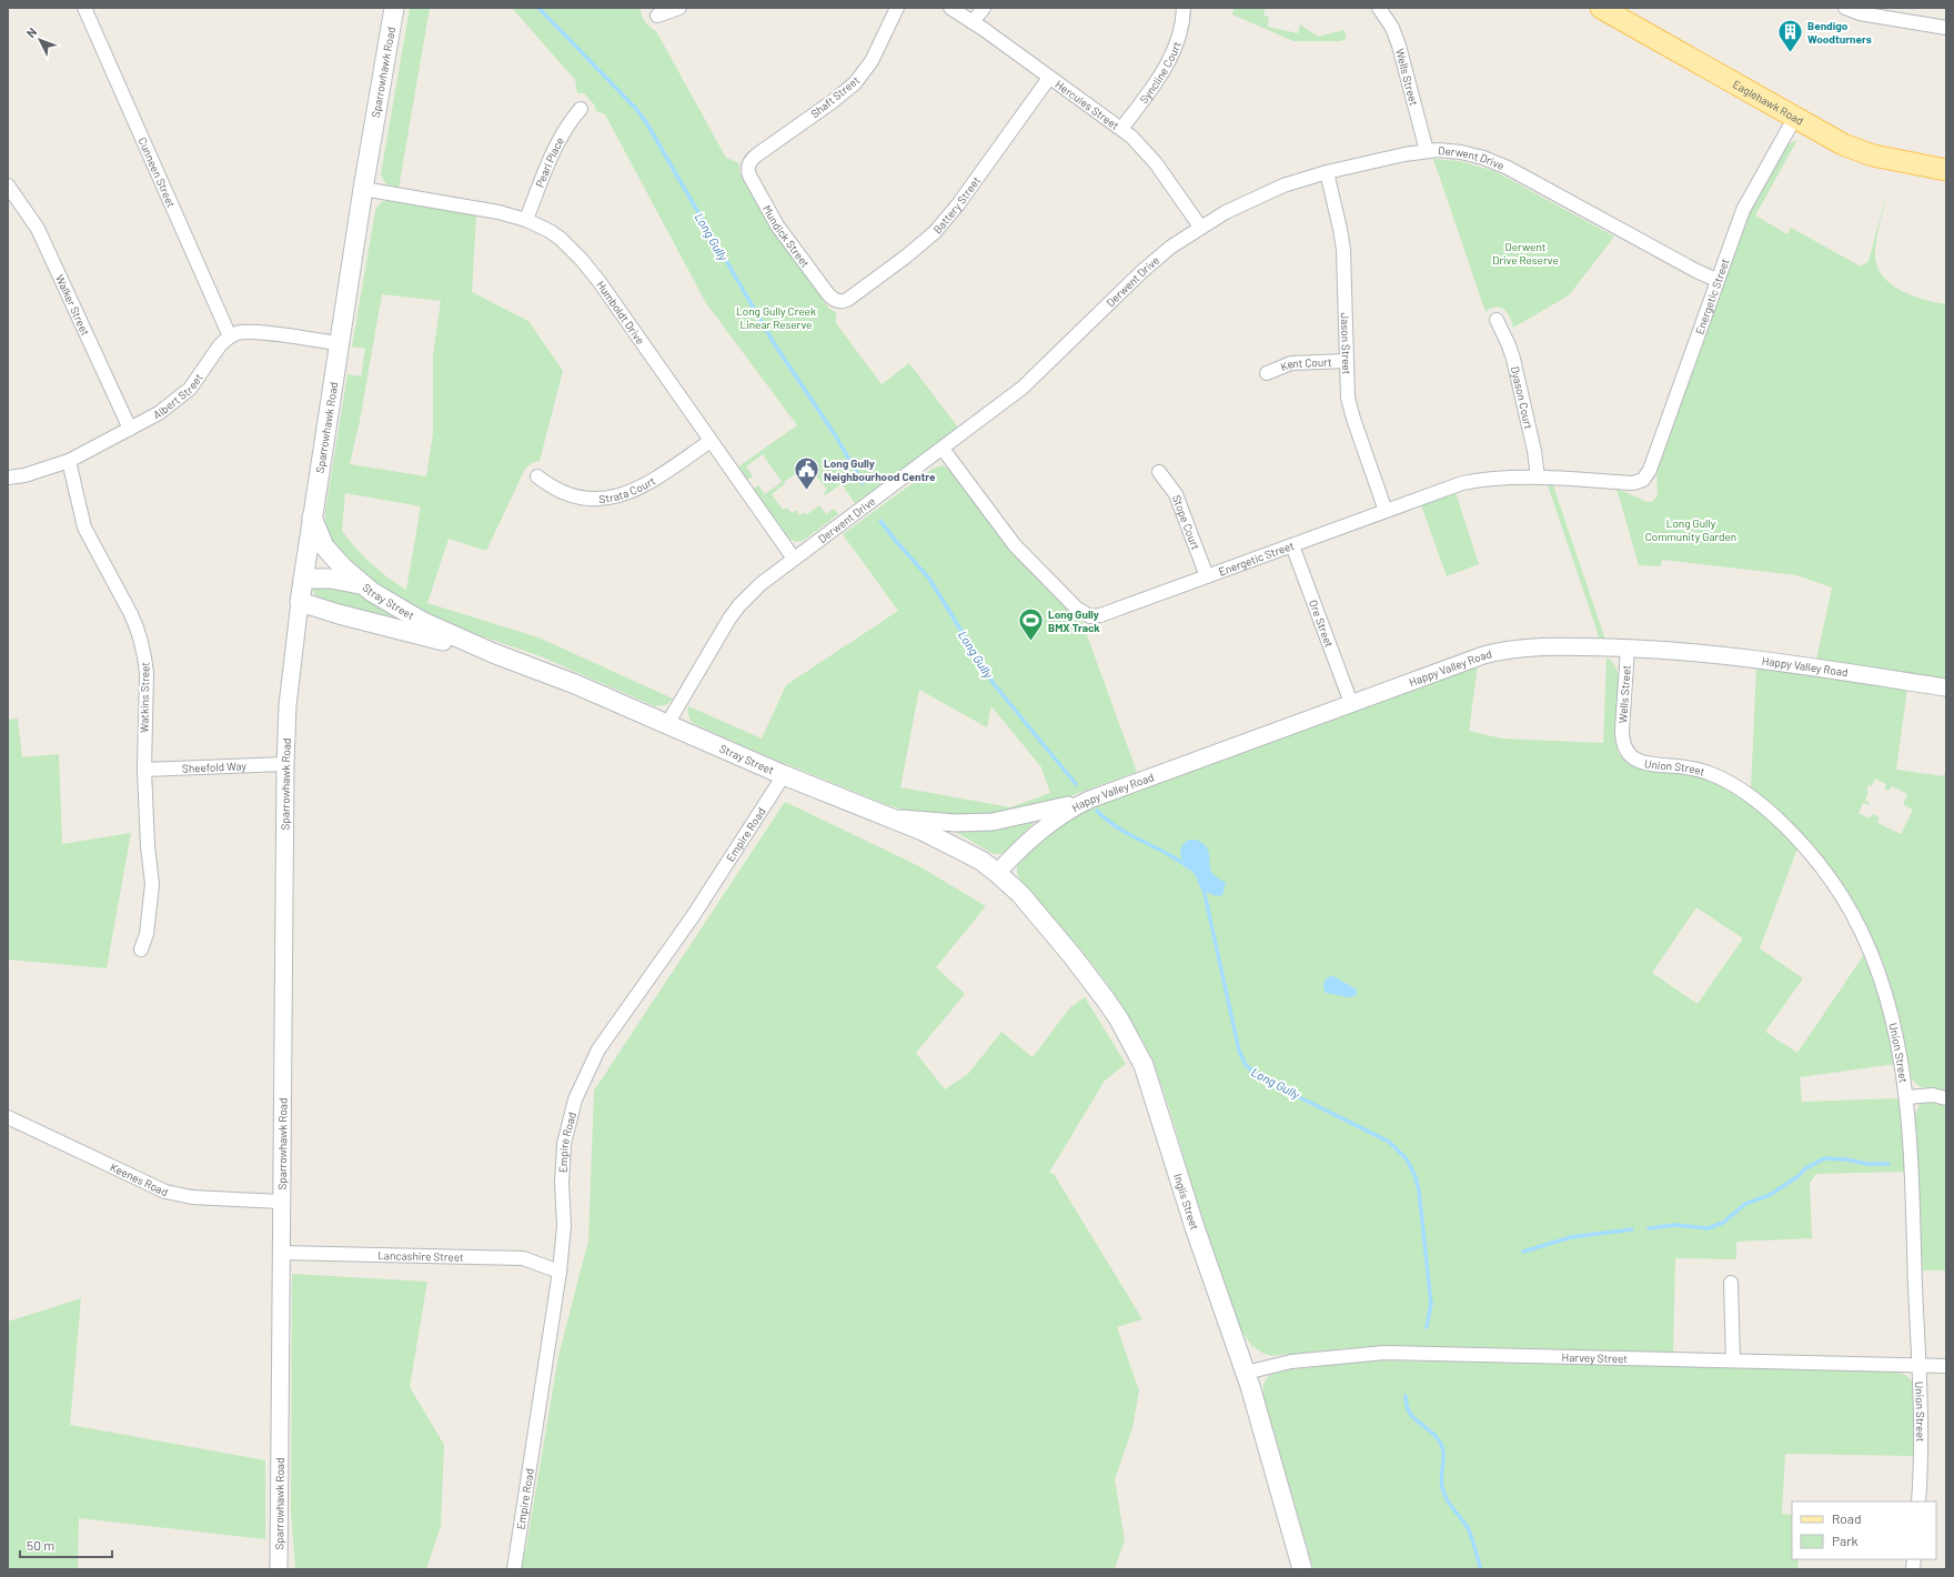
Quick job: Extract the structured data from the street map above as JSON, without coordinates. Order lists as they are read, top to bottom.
{
  "streets": {
    "main road": [
      "Sparrowhawk Road",
      "Eaglehawk Road",
      "Stray Street",
      "Inglis Street"
    ],
    "street": [
      "Syncline Court",
      "Wells Street",
      "Shaft Street",
      "Hercules Street",
      "Derwent Drive",
      "Pearl Place",
      "Cunneen Street",
      "Battery Street",
      "Mundick Street",
      "Energetic Street",
      "Walker Street",
      "Humboldt Drive",
      "Jason Street",
      "Kent Court",
      "Albert Street",
      "Dyason Court",
      "Strata Court",
      "Stope Court",
      "Ore Street",
      "Happy Valley Road",
      "Watkins Street",
      "Sheefold Way",
      "Union Street",
      "Empire Road",
      "Keenes Road",
      "Lancashire Street",
      "Harvey Street"
    ]
  },
  "crossings": [
    ["Syncline Court", "Hercules Street"],
    ["Sparrowhawk Road", "Humboldt Drive"],
    ["Sparrowhawk Road", "Stray Street"],
    ["Sparrowhawk Road", "Sheefold Way"],
    ["Sparrowhawk Road", "Keenes Road"],
    ["Sparrowhawk Road", "Lancashire Street"],
    ["Wells Street", "Derwent Drive"],
    ["Wells Street", "Happy Valley Road"],
    ["Wells Street", "Union Street"],
    ["Shaft Street", "Mundick Street"],
    ["Eaglehawk Road", "Energetic Street"],
    ["Hercules Street", "Derwent Drive"],
    ["Hercules Street", "Battery Street"],
    ["Derwent Drive", "Energetic Street"],
    ["Derwent Drive", "Humboldt Drive"],
    ["Derwent Drive", "Jason Street"],
    ["Derwent Drive", "Stray Street"],
    ["Pearl Place", "Humboldt Drive"],
    ["Cunneen Street", "Albert Street"],
    ["Battery Street", "Mundick Street"],
    ["Energetic Street", "Jason Street"],
    ["Energetic Street", "Dyason Court"],
    ["Energetic Street", "Stope Court"],
    ["Energetic Street", "Ore Street"],
    ["Walker Street", "Albert Street"],
    ["Humboldt Drive", "Strata Court"],
    ["Jason Street", "Kent Court"],
    ["Albert Street", "Watkins Street"],
    ["Stray Street", "Happy Valley Road"],
    ["Stray Street", "Empire Road"],
    ["Stray Street", "Inglis Street"],
    ["Ore Street", "Happy Valley Road"],
    ["Happy Valley Road", "Inglis Street"],
    ["Watkins Street", "Sheefold Way"],
    ["Union Street", "Harvey Street"],
    ["Empire Road", "Lancashire Street"],
    ["Inglis Street", "Harvey Street"]
  ],
  "water": ["Long Gully"],
  "parks": ["Derwent Drive Reserve", "Long Gully Creek Linear Reserve", "Long Gully Community Garden"],
  "places": {
    "building": ["Bendigo Woodturners"],
    "public building": ["Long Gully Neighbourhood Centre"],
    "sports": ["Long Gully BMX Track"]
  },
  "legend": ["Road", "Park"],
  "scale_bar": "50 m",
  "north": "top left"
}
